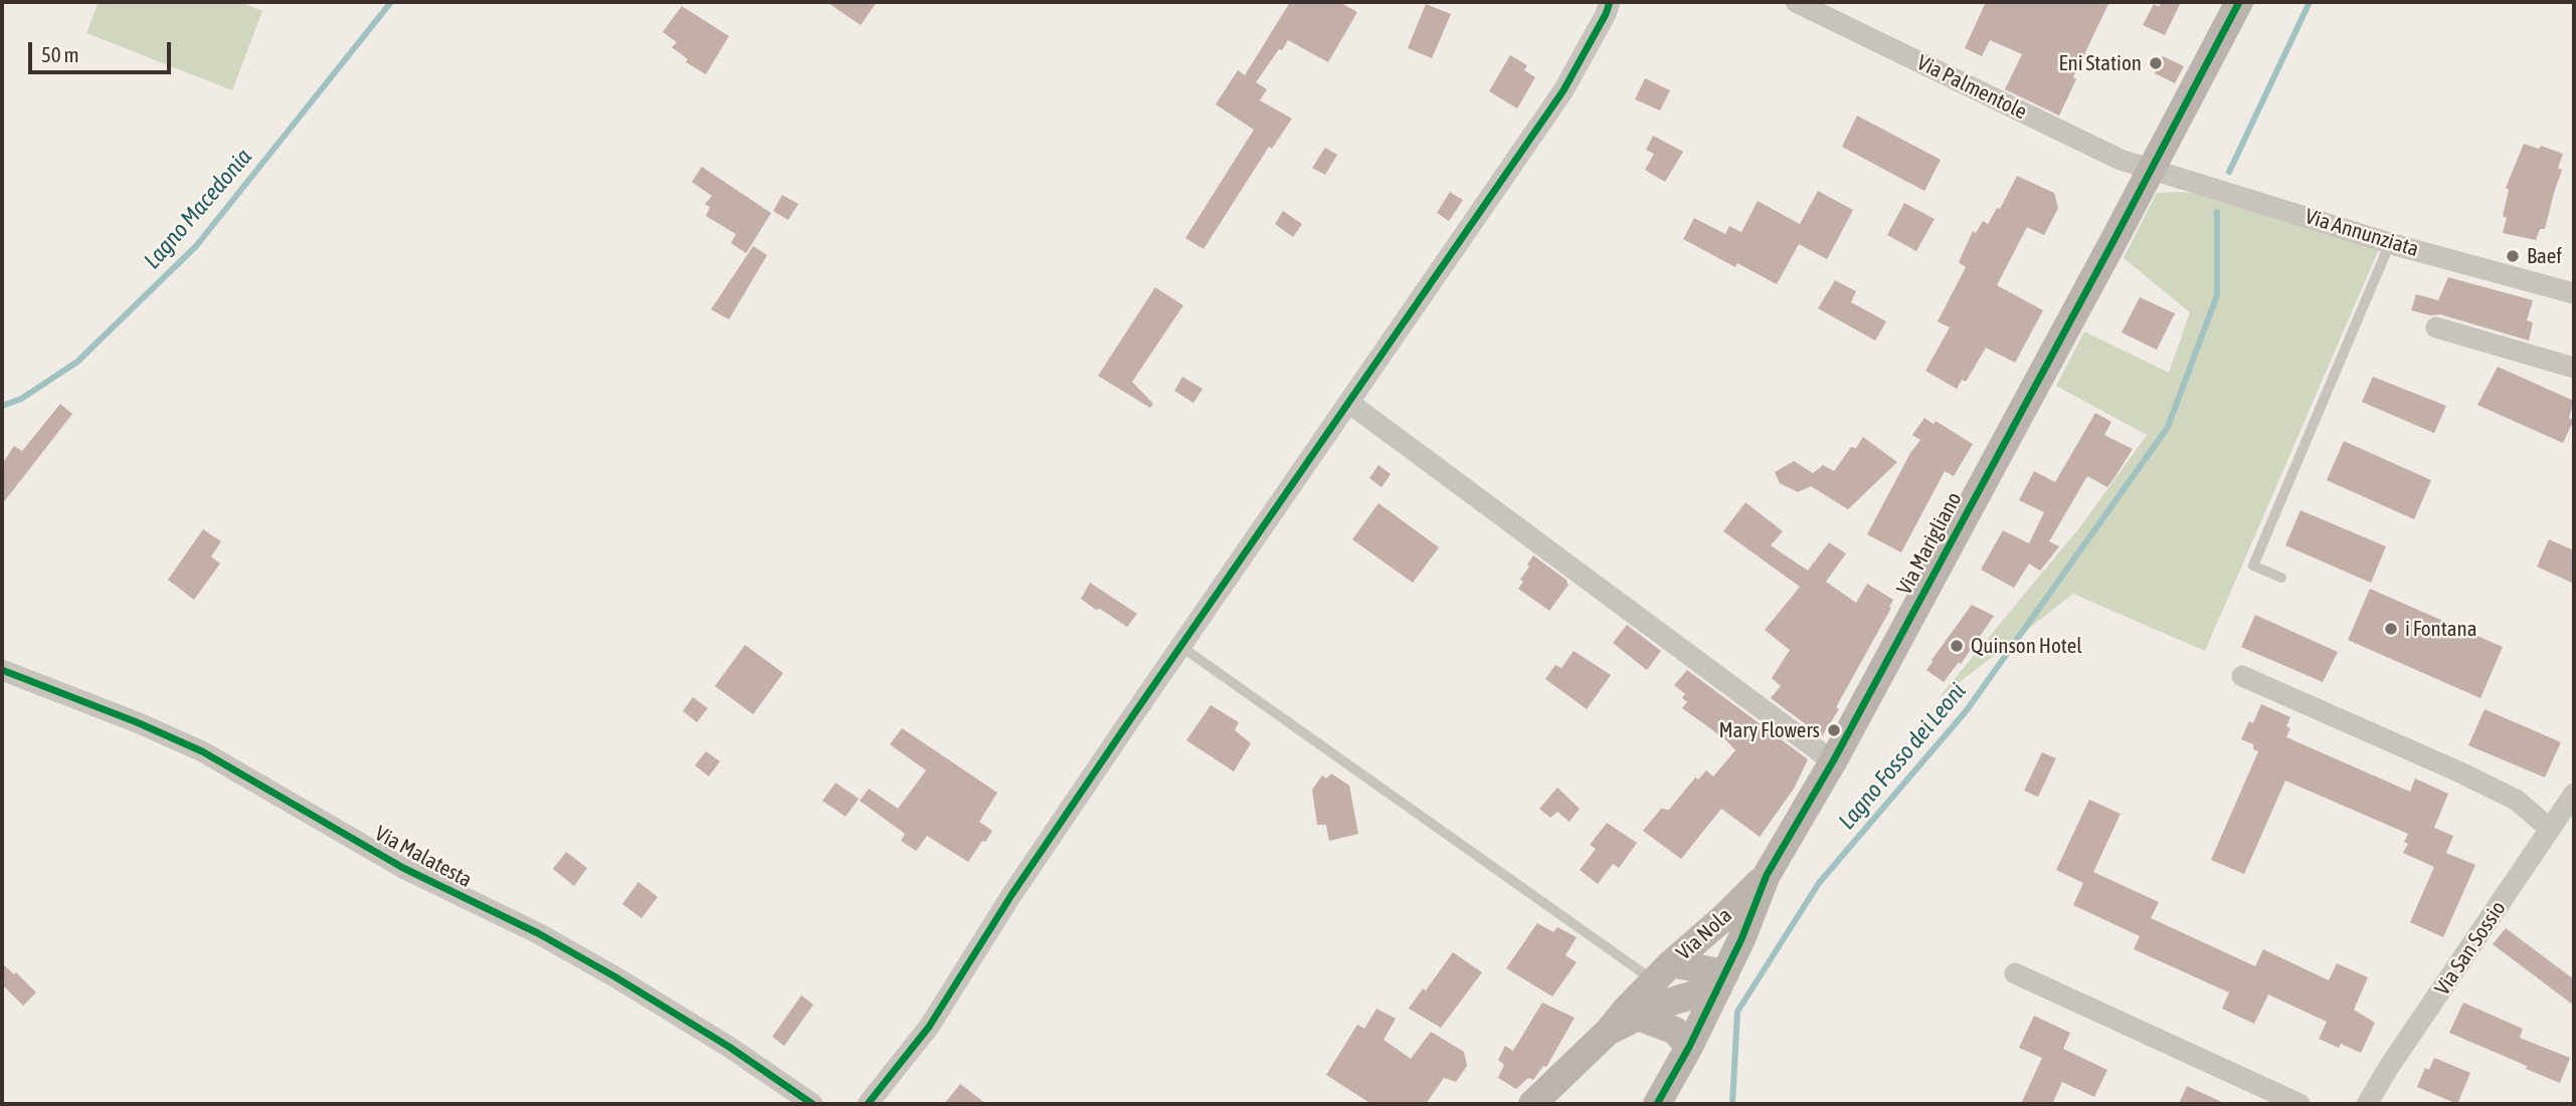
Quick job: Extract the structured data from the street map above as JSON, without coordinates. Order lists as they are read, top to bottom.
{
  "streets": {
    "street": [
      "Via Palmentole",
      "Via Annunziata",
      "Via Marigliano",
      "Via Malatesta",
      "Via Nola",
      "Via San Sossio"
    ]
  },
  "crossings": [
    ["Via Palmentole", "Via Annunziata"],
    ["Via Palmentole", "Via Marigliano"],
    ["Via Annunziata", "Via Marigliano"],
    ["Via Marigliano", "Via Nola"]
  ],
  "water": ["Lagno Macedonia", "Lagno Fosso dei Leoni"],
  "places": [
    "Eni Station",
    "Baef",
    "i Fontana",
    "Quinson Hotel",
    "Mary Flowers"
  ],
  "scale_bar": "50 m"
}
